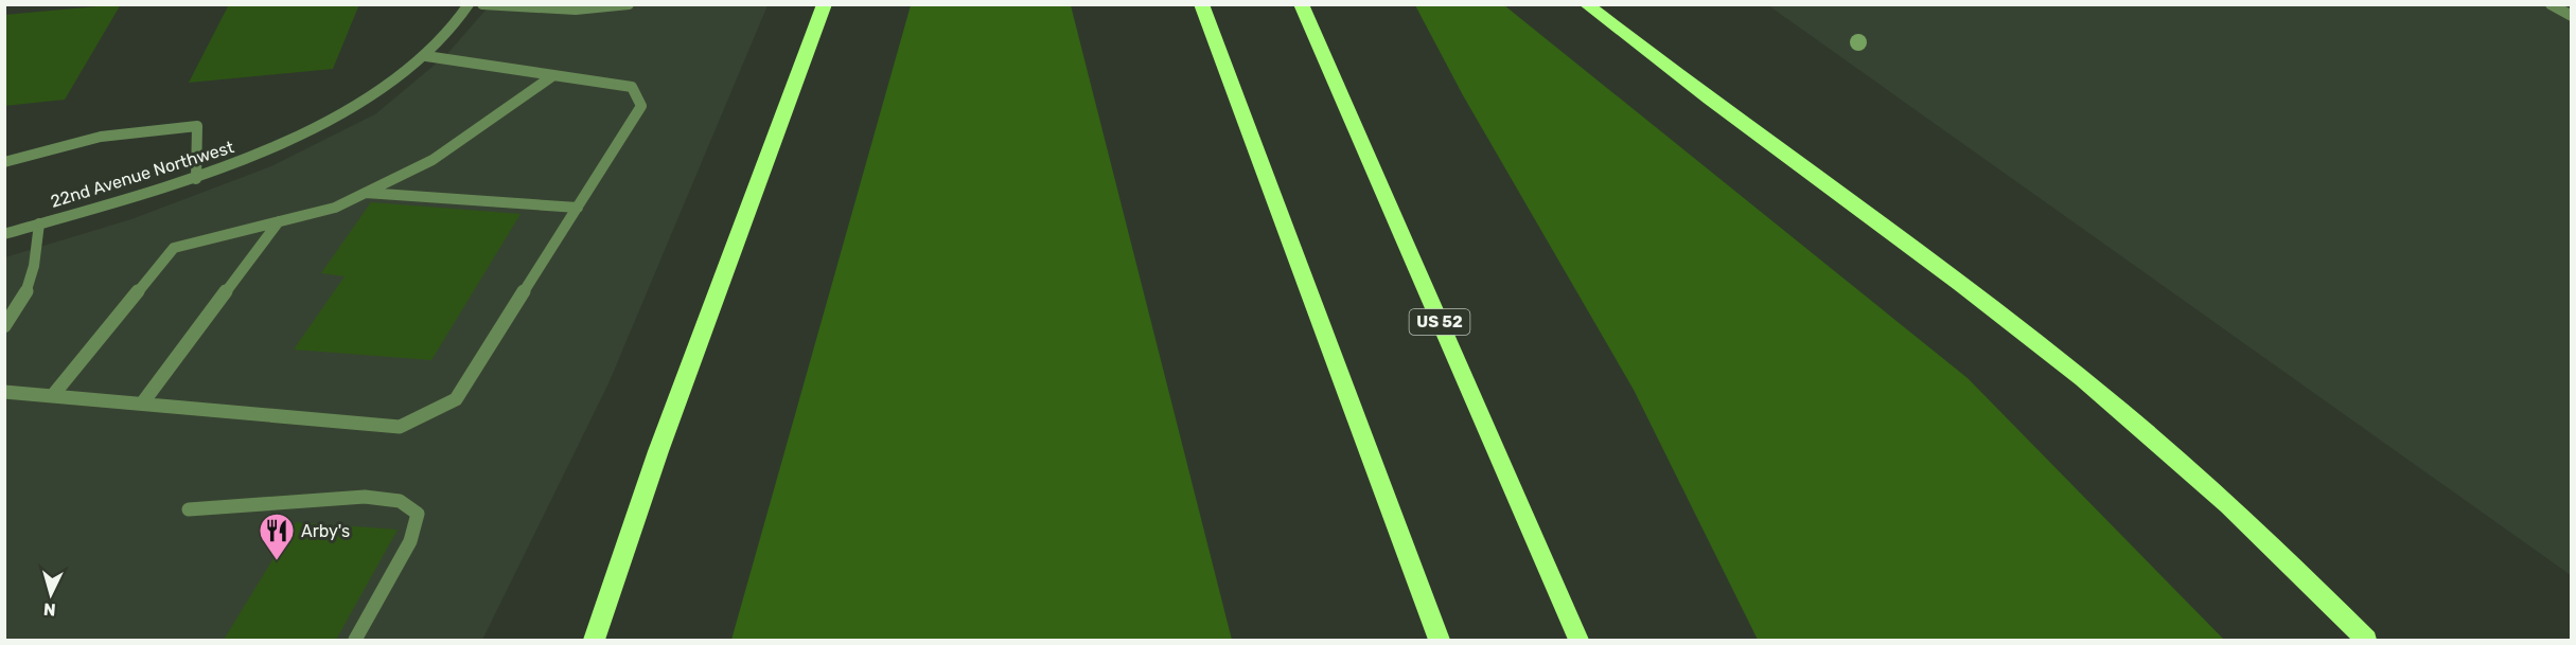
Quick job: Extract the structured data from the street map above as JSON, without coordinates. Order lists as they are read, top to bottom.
{
  "streets": {
    "highway": ["US 52"],
    "street": ["22nd Avenue Northwest"]
  },
  "places": {
    "restaurant": ["Arby's"]
  },
  "north": "bottom"
}
